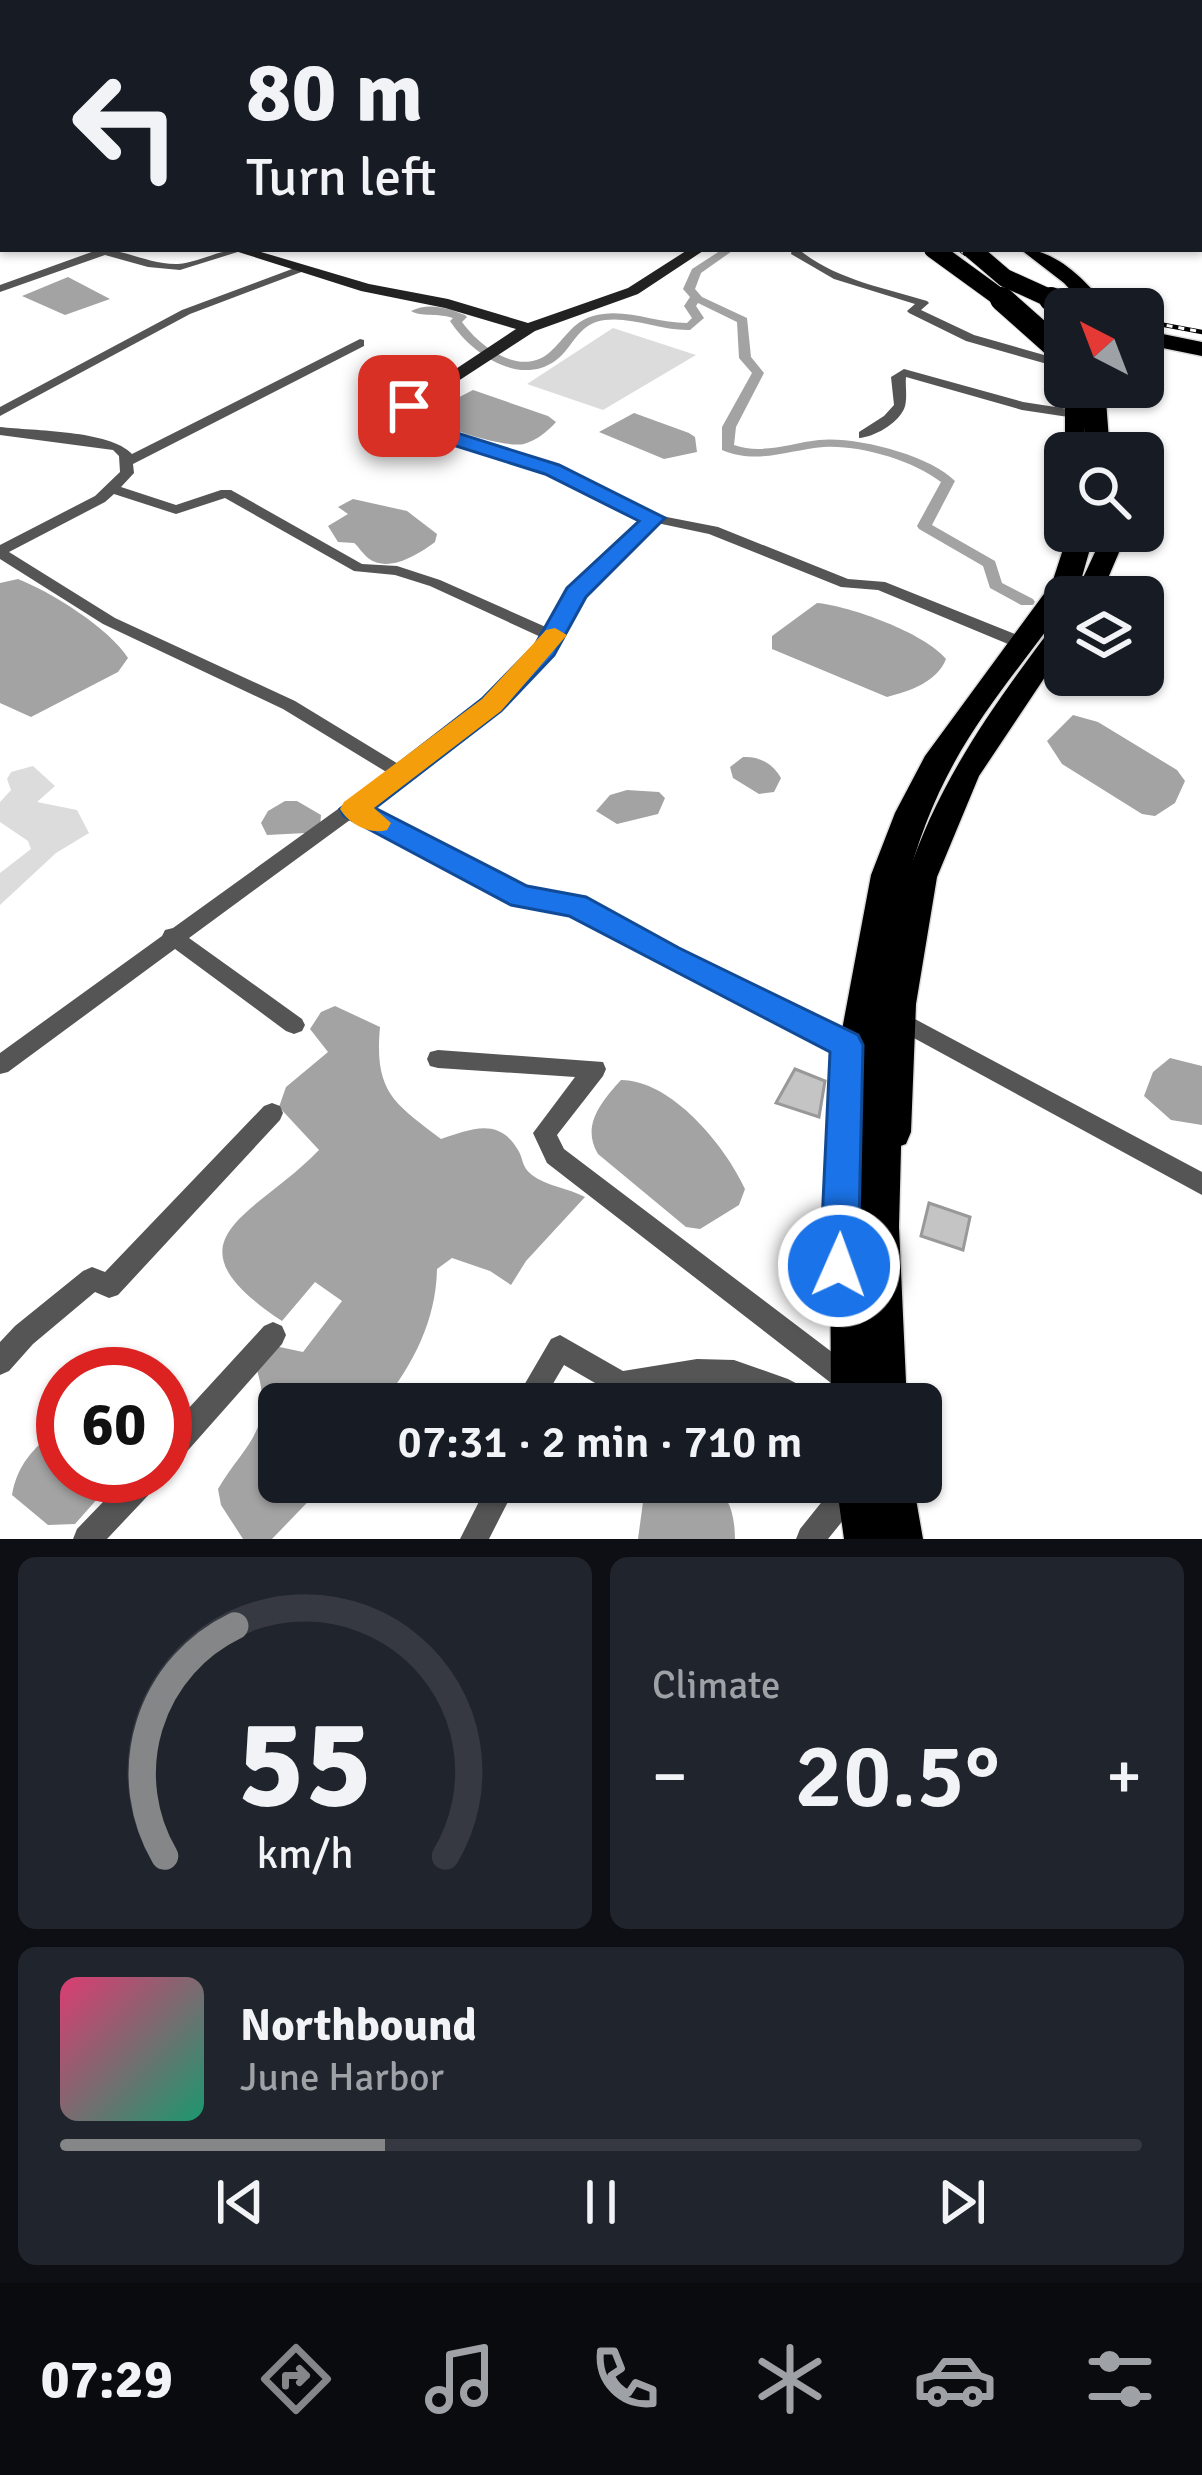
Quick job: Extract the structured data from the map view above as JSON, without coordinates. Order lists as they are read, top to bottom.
{
  "north": "top left",
  "page": {
    "turn": ["80 m", "Turn left"],
    "limit": "60",
    "trip": "07:31 · 2 min · 710 m",
    "tile": "Climate",
    "heat": ["−", "20.5°", "+"],
    "song": ["Northbound", "June Harbor"],
    "tabs": "07:29",
    "gauge": ["55", "km/h"]
  }
}
